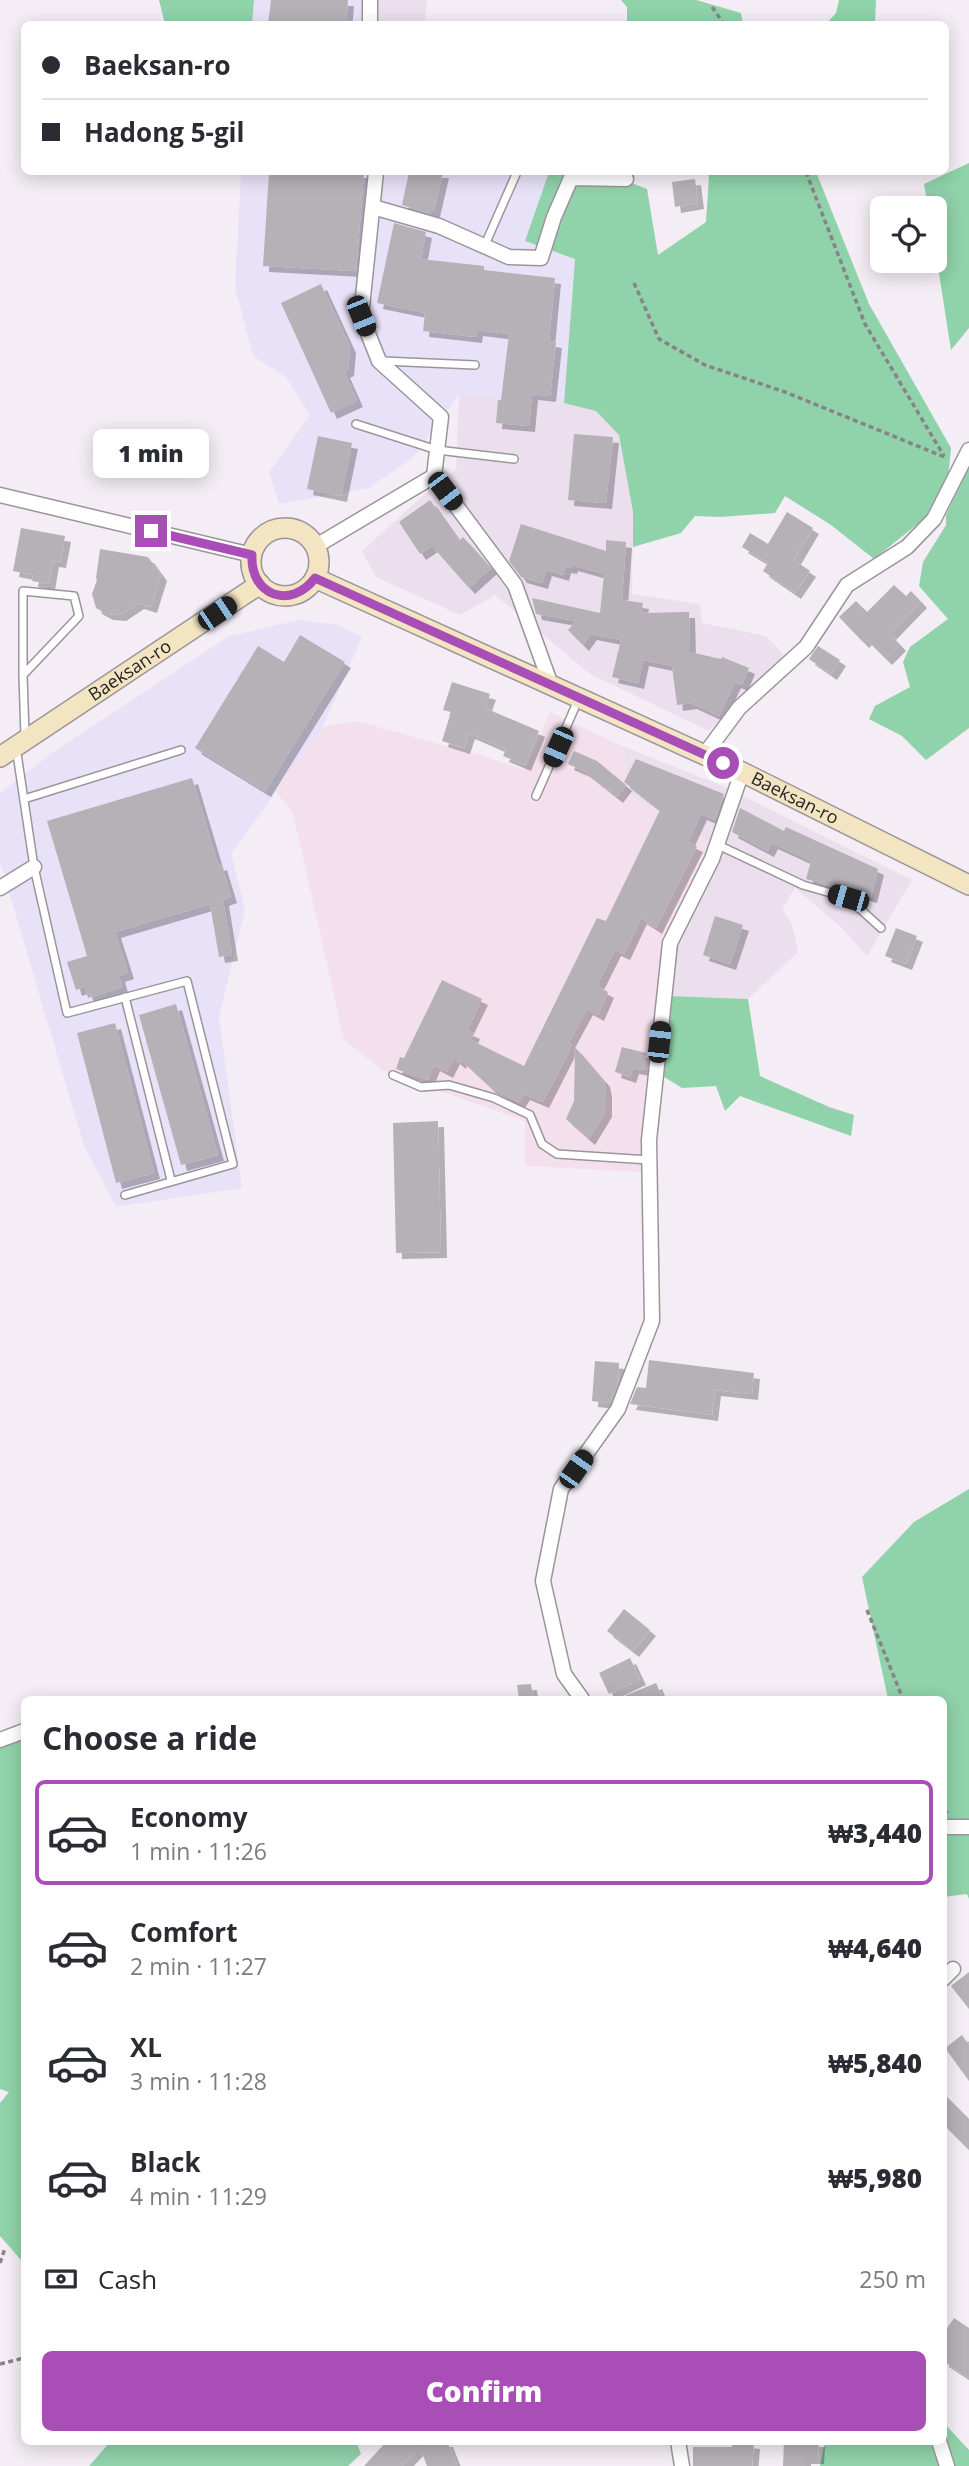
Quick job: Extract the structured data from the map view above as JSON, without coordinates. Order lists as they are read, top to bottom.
{
  "streets": {
    "main road": ["Baeksan-ro"]
  },
  "page": {
    "banner": ["Baeksan-ro", "Hadong 5-gil"],
    "bubble": "1 min",
    "heading": "Choose a ride",
    "list": [
      {
        "name": "Economy",
        "note": "1 min · 11:26",
        "value": "₩3,440"
      },
      {
        "name": "Comfort",
        "note": "2 min · 11:27",
        "value": "₩4,640"
      },
      {
        "name": "XL",
        "note": "3 min · 11:28",
        "value": "₩5,840"
      },
      {
        "name": "Black",
        "note": "4 min · 11:29",
        "value": "₩5,980"
      }
    ],
    "pay": ["Cash", "250 m"],
    "buttons": "Confirm"
  }
}
